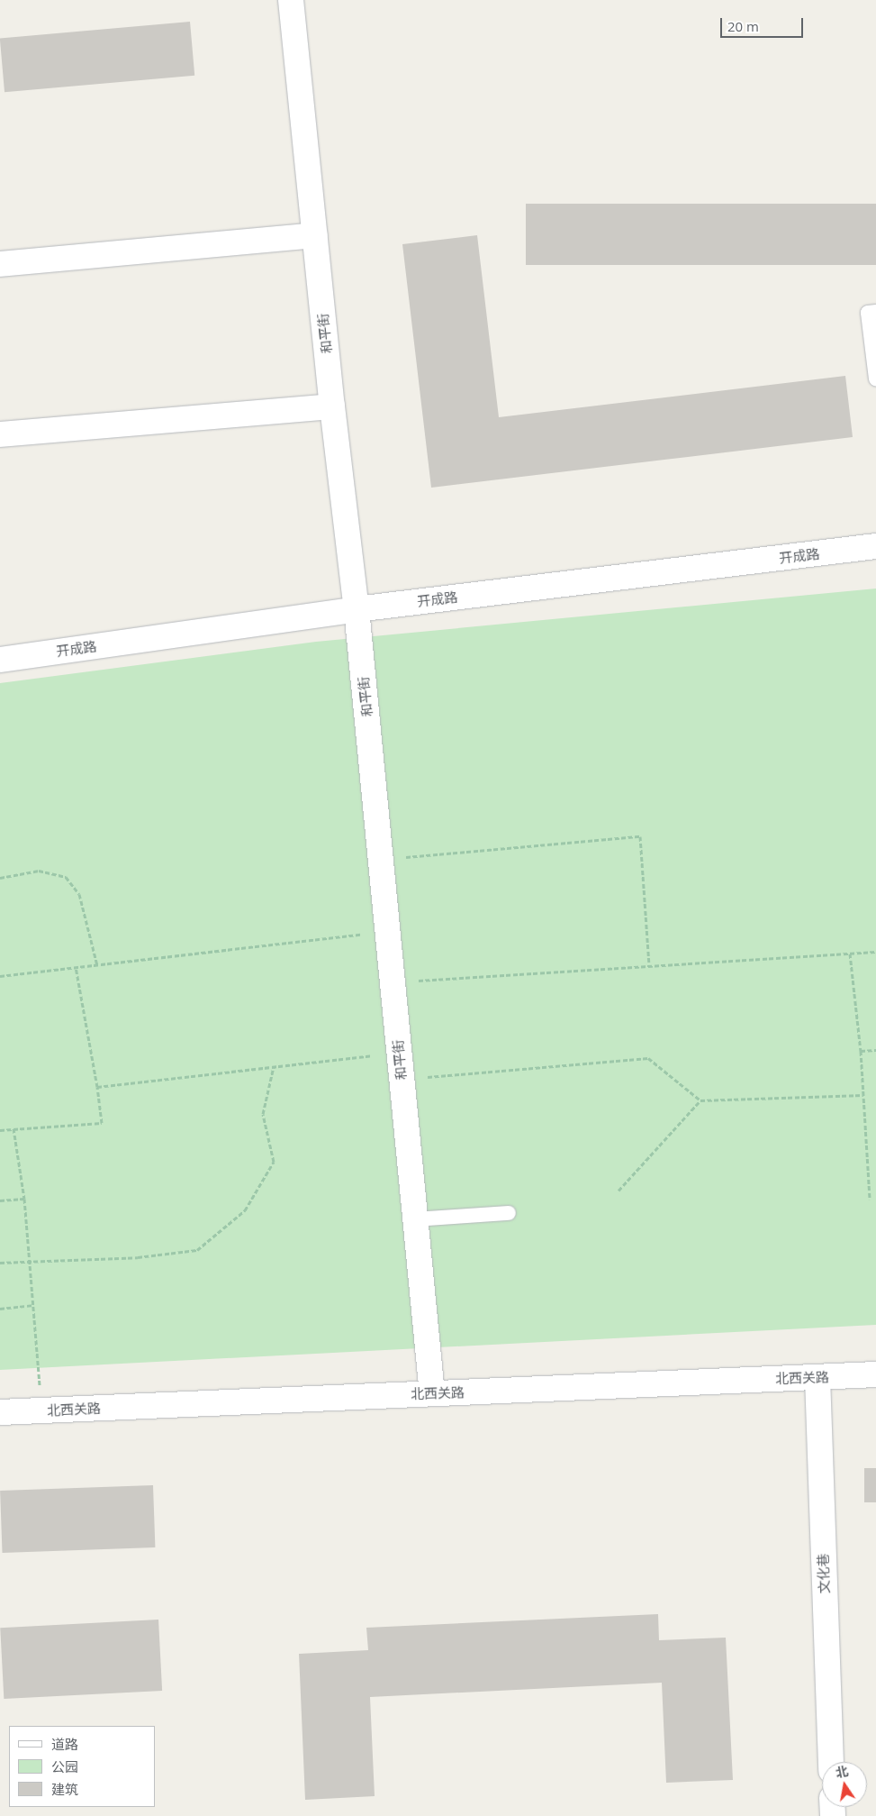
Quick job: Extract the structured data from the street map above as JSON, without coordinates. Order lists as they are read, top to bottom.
{
  "streets": {
    "street": [
      "和平街",
      "开成路",
      "北西关路",
      "文化巷"
    ]
  },
  "crossings": [
    ["和平街", "开成路"],
    ["和平街", "北西关路"],
    ["北西关路", "文化巷"]
  ],
  "legend": ["道路", "公园", "建筑"],
  "scale_bar": "20 m",
  "north": "top"
}
